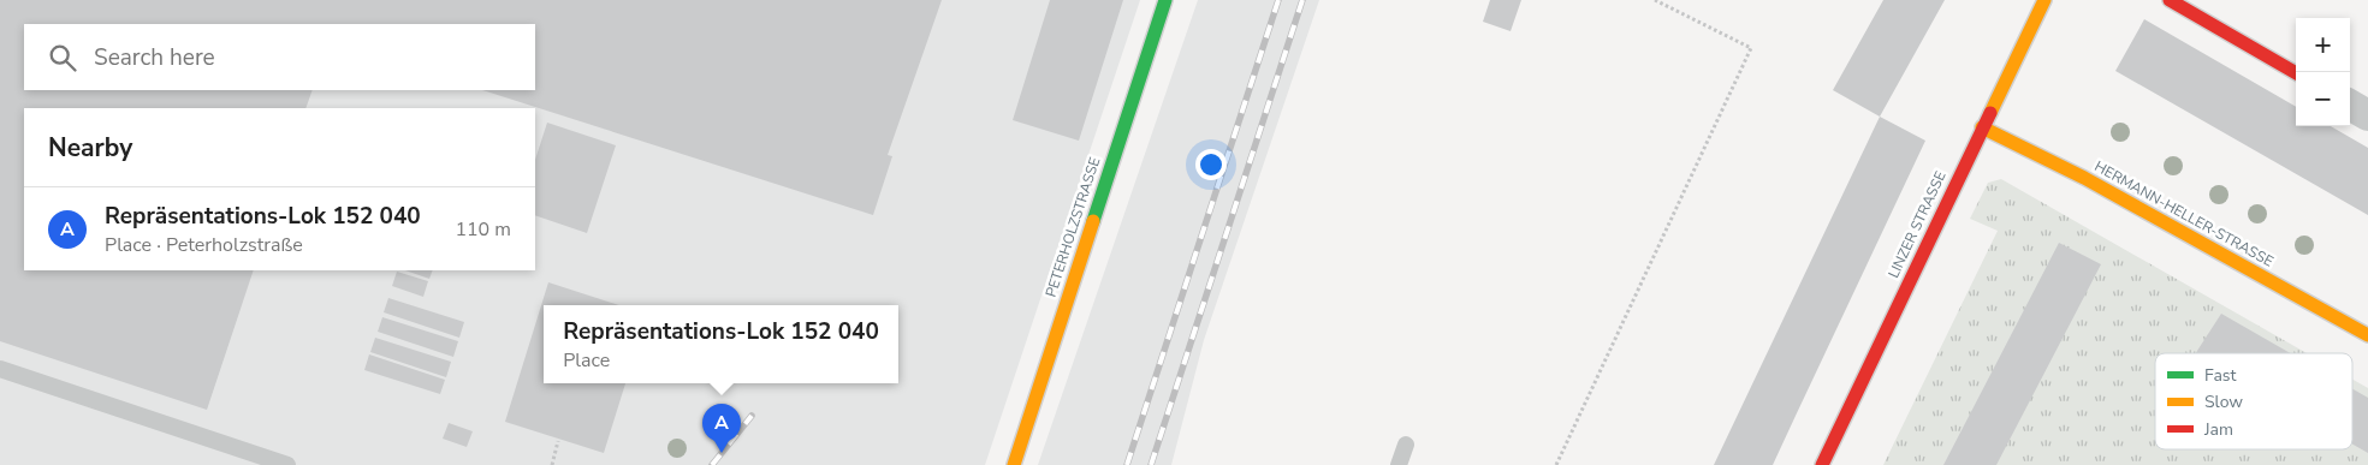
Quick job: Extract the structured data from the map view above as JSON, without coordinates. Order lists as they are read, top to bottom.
{
  "streets": {
    "street": ["HERMANN-HELLER-STRASSE", "LINZER STRASSE", "PETERHOLZSTRASSE"]
  },
  "crossings": [
    ["HERMANN-HELLER-STRASSE", "LINZER STRASSE"]
  ],
  "legend": ["Fast", "Slow", "Jam"],
  "page": {
    "map_buttons": ["+", "−"],
    "search": "Search here",
    "heading": "Nearby",
    "list": [
      {
        "mark": "A",
        "name": "Repräsentations-Lok 152 040",
        "note": "Place · Peterholzstraße",
        "value": "110 m"
      }
    ],
    "popup": ["Repräsentations-Lok 152 040", "Place"],
    "pins": "A"
  }
}
